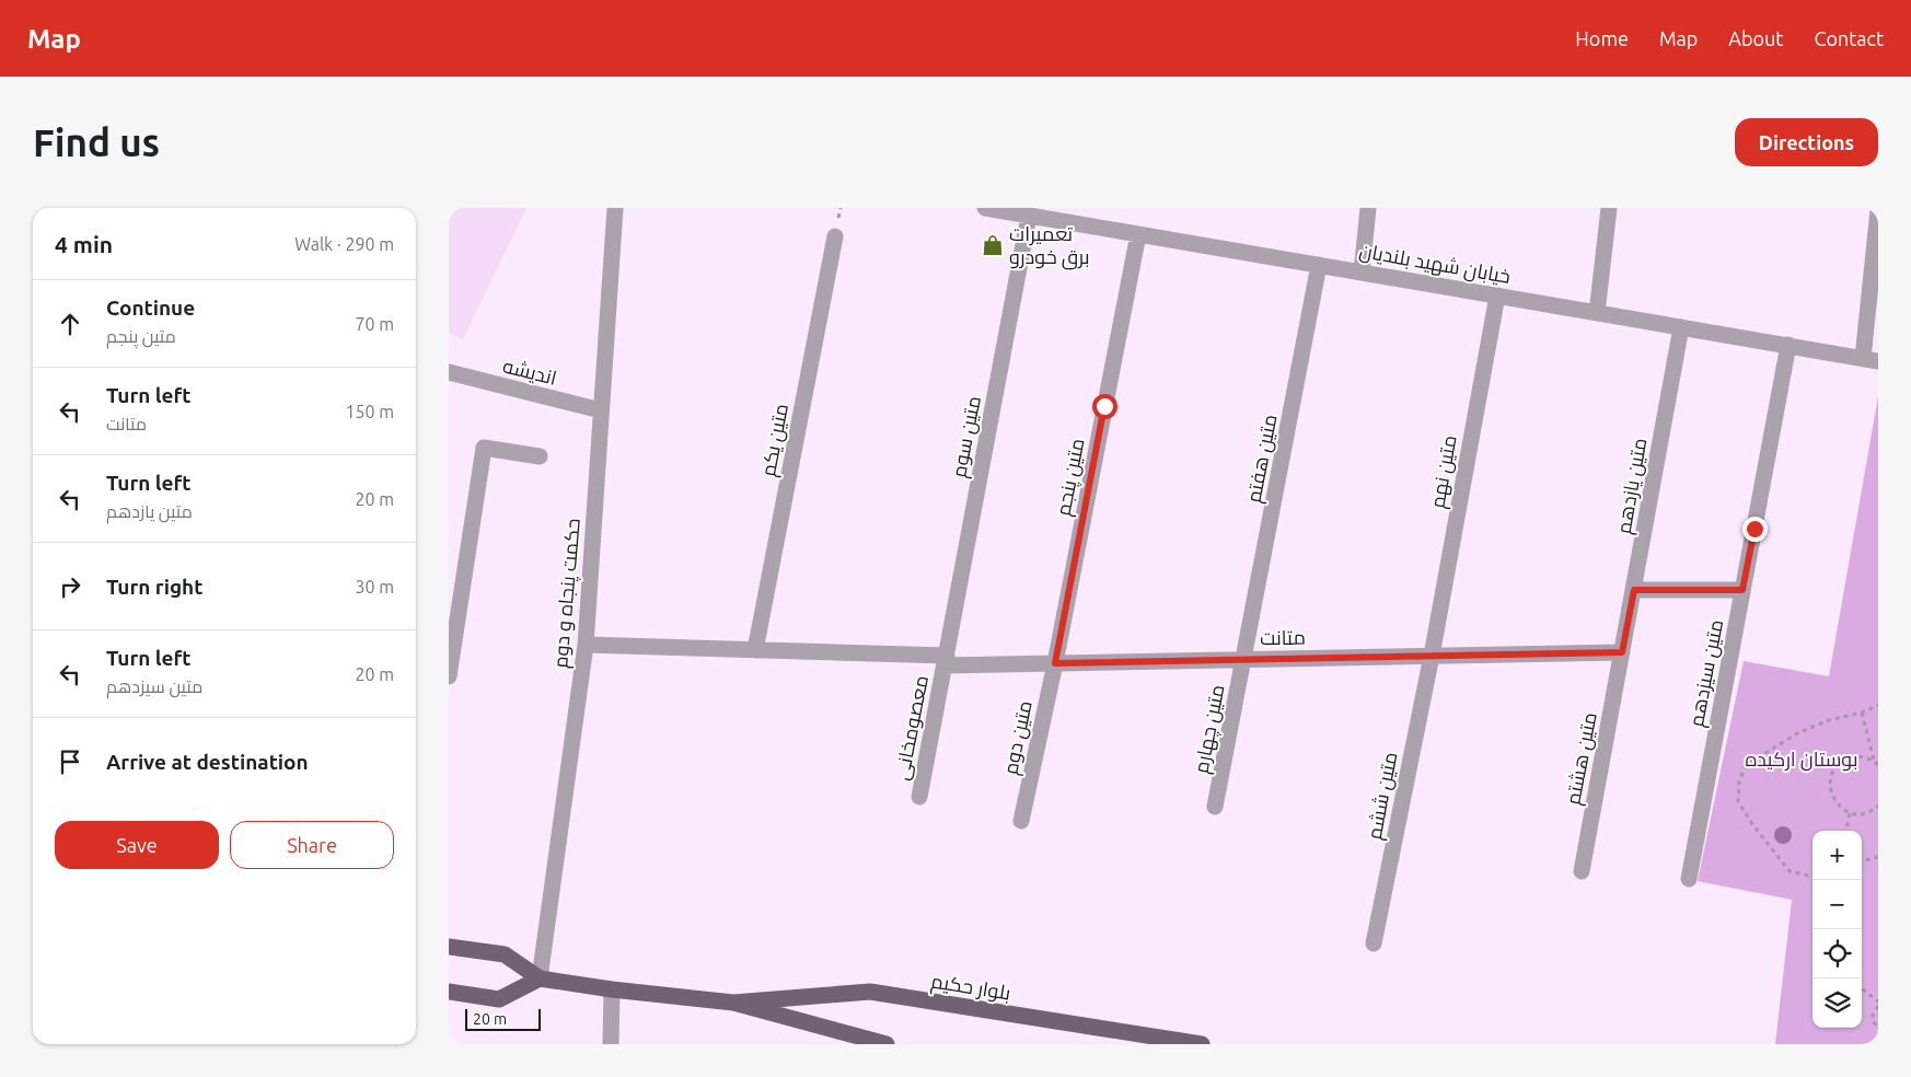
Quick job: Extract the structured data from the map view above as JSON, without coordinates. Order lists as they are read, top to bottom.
{
  "streets": {
    "main road": ["بلوار حکیم"],
    "street": [
      "خیابان شهید بلندیان",
      "اندیشه",
      "متین سوم",
      "متین یکم",
      "متین هفتم",
      "متین نهم",
      "متین پنجم",
      "متین یازدهم",
      "حکمت پنجاه و دوم",
      "متانت",
      "متین سیزدهم",
      "معصومخانی",
      "متین چهارم",
      "متین دوم",
      "متین هشتم",
      "متین ششم"
    ]
  },
  "crossings": [
    ["خیابان شهید بلندیان", "متین سوم"],
    ["خیابان شهید بلندیان", "متین هفتم"],
    ["خیابان شهید بلندیان", "متین نهم"],
    ["خیابان شهید بلندیان", "متین پنجم"],
    ["خیابان شهید بلندیان", "متین یازدهم"],
    ["خیابان شهید بلندیان", "متین سیزدهم"],
    ["اندیشه", "حکمت پنجاه و دوم"],
    ["متین سوم", "متانت"],
    ["متین سوم", "معصومخانی"],
    ["متین یکم", "متانت"],
    ["متین هفتم", "متانت"],
    ["متین هفتم", "متین چهارم"],
    ["متین نهم", "متانت"],
    ["متین نهم", "متین ششم"],
    ["متین پنجم", "متانت"],
    ["متین پنجم", "متین دوم"],
    ["متین یازدهم", "متانت"],
    ["متین یازدهم", "متین هشتم"],
    ["حکمت پنجاه و دوم", "متانت"],
    ["حکمت پنجاه و دوم", "بلوار حکیم"],
    ["متانت", "معصومخانی"],
    ["متانت", "متین چهارم"],
    ["متانت", "متین دوم"],
    ["متانت", "متین هشتم"],
    ["متانت", "متین ششم"]
  ],
  "parks": ["بوستان ارکیده"],
  "places": {
    "shop": ["تعمیرات برق خودرو"]
  },
  "scale_bar": "20 m",
  "page": {
    "header": "Map",
    "nav": [
      "Home",
      "Map",
      "About",
      "Contact"
    ],
    "buttons": [
      "Directions",
      ["Save", "Share"]
    ],
    "title": "Find us",
    "heading": ["4 min", "Walk · 290 m"],
    "list": [
      ["Continue", "متین پنجم", "70 m"],
      ["Turn left", "متانت", "150 m"],
      ["Turn left", "متین یازدهم", "20 m"],
      ["Turn right", "30 m"],
      ["Turn left", "متین سیزدهم", "20 m"],
      "Arrive at destination"
    ],
    "map_buttons": ["+", "−"],
    "scale": "20 m"
  }
}
